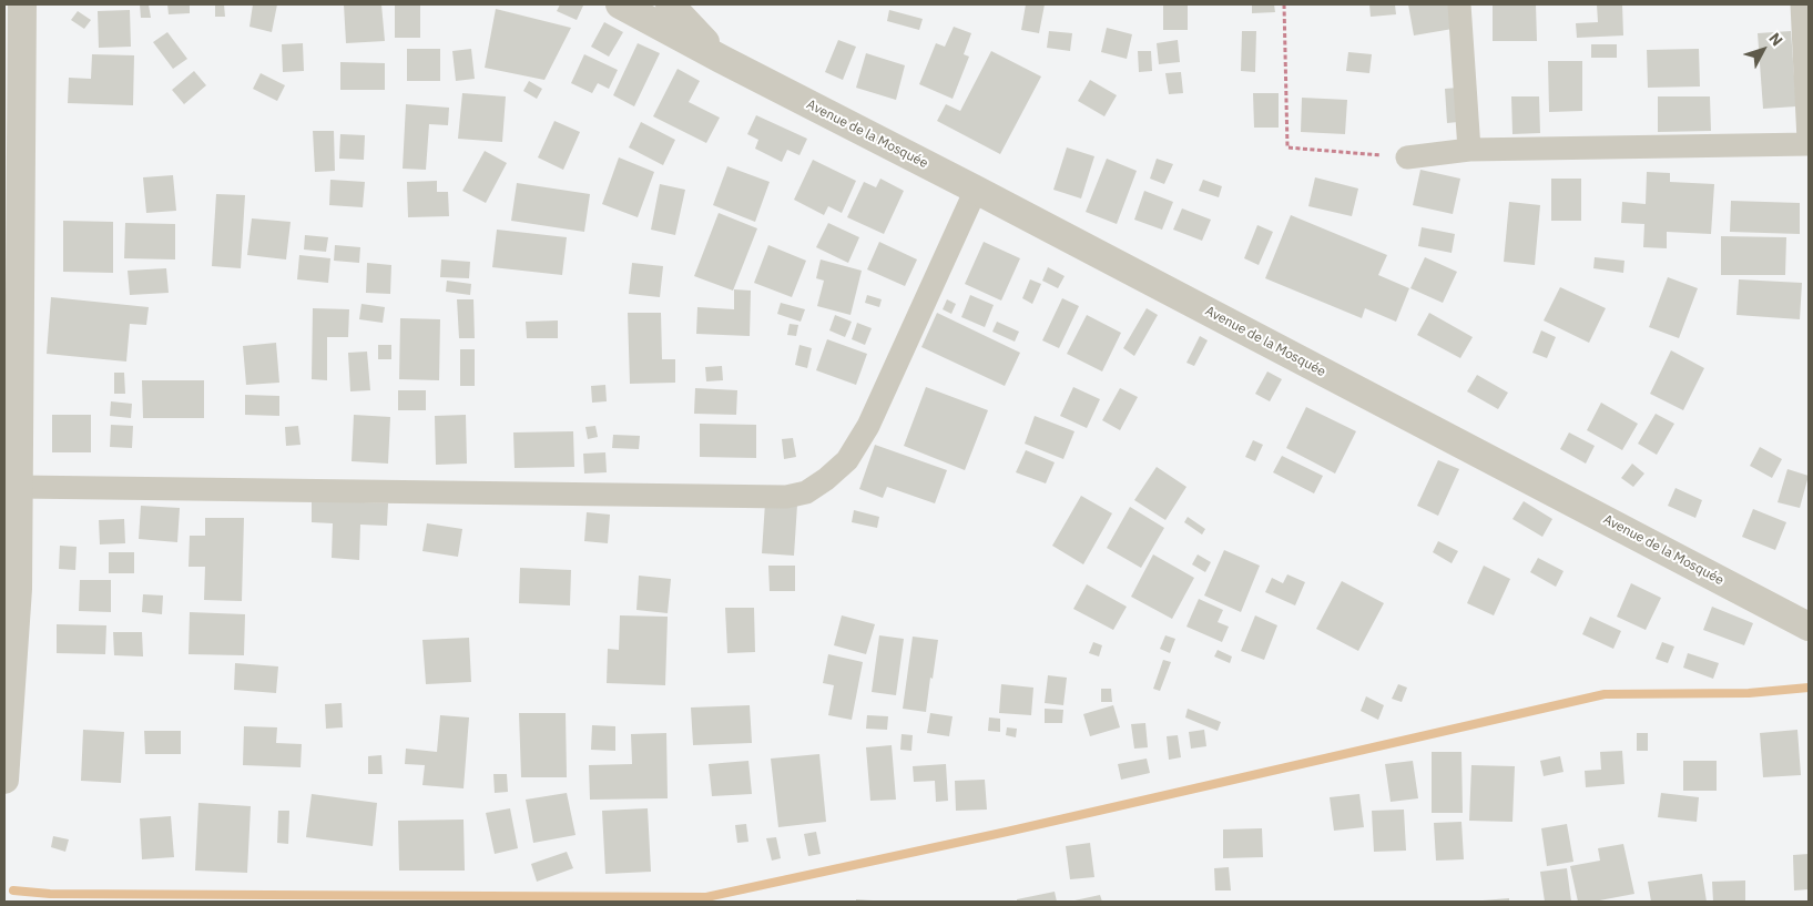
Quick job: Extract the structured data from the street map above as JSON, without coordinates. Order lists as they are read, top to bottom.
{
  "streets": {
    "street": ["Avenue de la Mosquée"]
  },
  "north": "top right"
}
